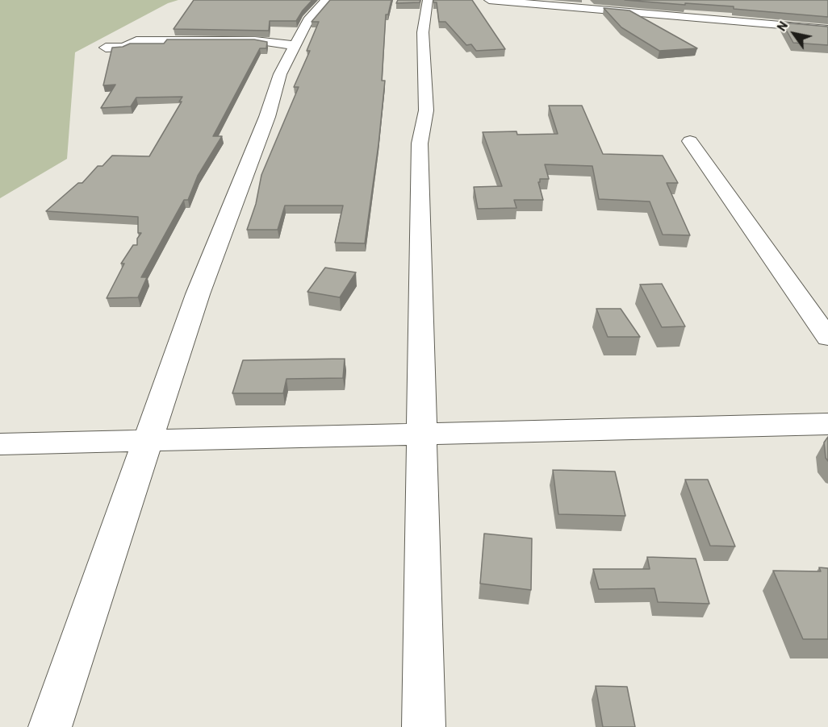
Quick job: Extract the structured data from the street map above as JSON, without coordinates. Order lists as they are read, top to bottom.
{
  "north": "top left"
}
